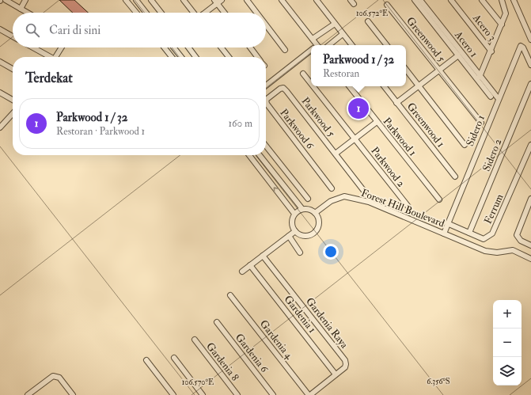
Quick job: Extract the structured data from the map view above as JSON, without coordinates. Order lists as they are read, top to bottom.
{
  "streets": {
    "street": [
      "Acero 3",
      "Greenwood 5",
      "Acero 1",
      "Parkwood 5",
      "Greenwood 1",
      "Parkwood 6",
      "Sidero 1",
      "Parkwood 1",
      "Sidero 2",
      "Parkwood 2",
      "Forest Hill Boulevard",
      "Ferrum",
      "Gardenia 1",
      "Gardenia Raya",
      "Gardenia 4",
      "Gardenia 6",
      "Gardenia 8"
    ]
  },
  "crossings": [
    ["Acero 1", "Sidero 1"],
    ["Parkwood 5", "Parkwood 6"],
    ["Sidero 1", "Forest Hill Boulevard"],
    ["Sidero 1", "Ferrum"],
    ["Sidero 2", "Ferrum"],
    ["Gardenia 1", "Gardenia Raya"],
    ["Gardenia Raya", "Gardenia 4"]
  ],
  "page": {
    "search": "Cari di sini",
    "popup": ["Parkwood 1 / 32", "Restoran"],
    "heading": "Terdekat",
    "pins": "1",
    "list": [
      {
        "mark": "1",
        "name": "Parkwood 1 / 32",
        "note": "Restoran · Parkwood 1",
        "value": "160 m"
      }
    ],
    "map_buttons": ["+", "−"]
  },
  "coordinates": ["106.572°E", "6.356°S", "106.570°E"]
}
